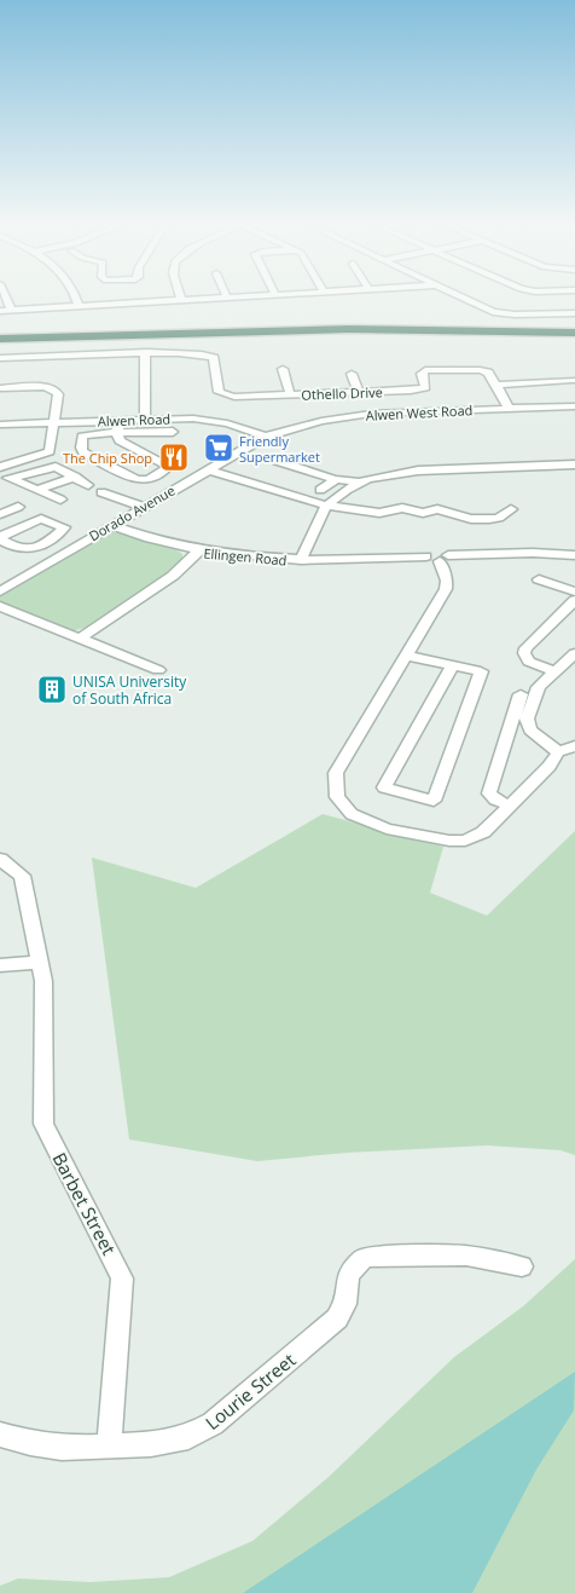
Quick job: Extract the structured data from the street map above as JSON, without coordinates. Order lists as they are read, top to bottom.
{
  "streets": {
    "street": [
      "Othello Drive",
      "Alwen West Road",
      "Alwen Road",
      "Dorado Avenue",
      "Ellingen Road",
      "Barbet Street",
      "Lourie Street"
    ]
  },
  "crossings": [
    ["Alwen West Road", "Alwen Road"],
    ["Alwen West Road", "Dorado Avenue"],
    ["Alwen Road", "Dorado Avenue"],
    ["Barbet Street", "Lourie Street"]
  ],
  "places": {
    "supermarket": ["Friendly Supermarket"],
    "restaurant": ["The Chip Shop"],
    "building": ["UNISA University of South Africa"]
  }
}
